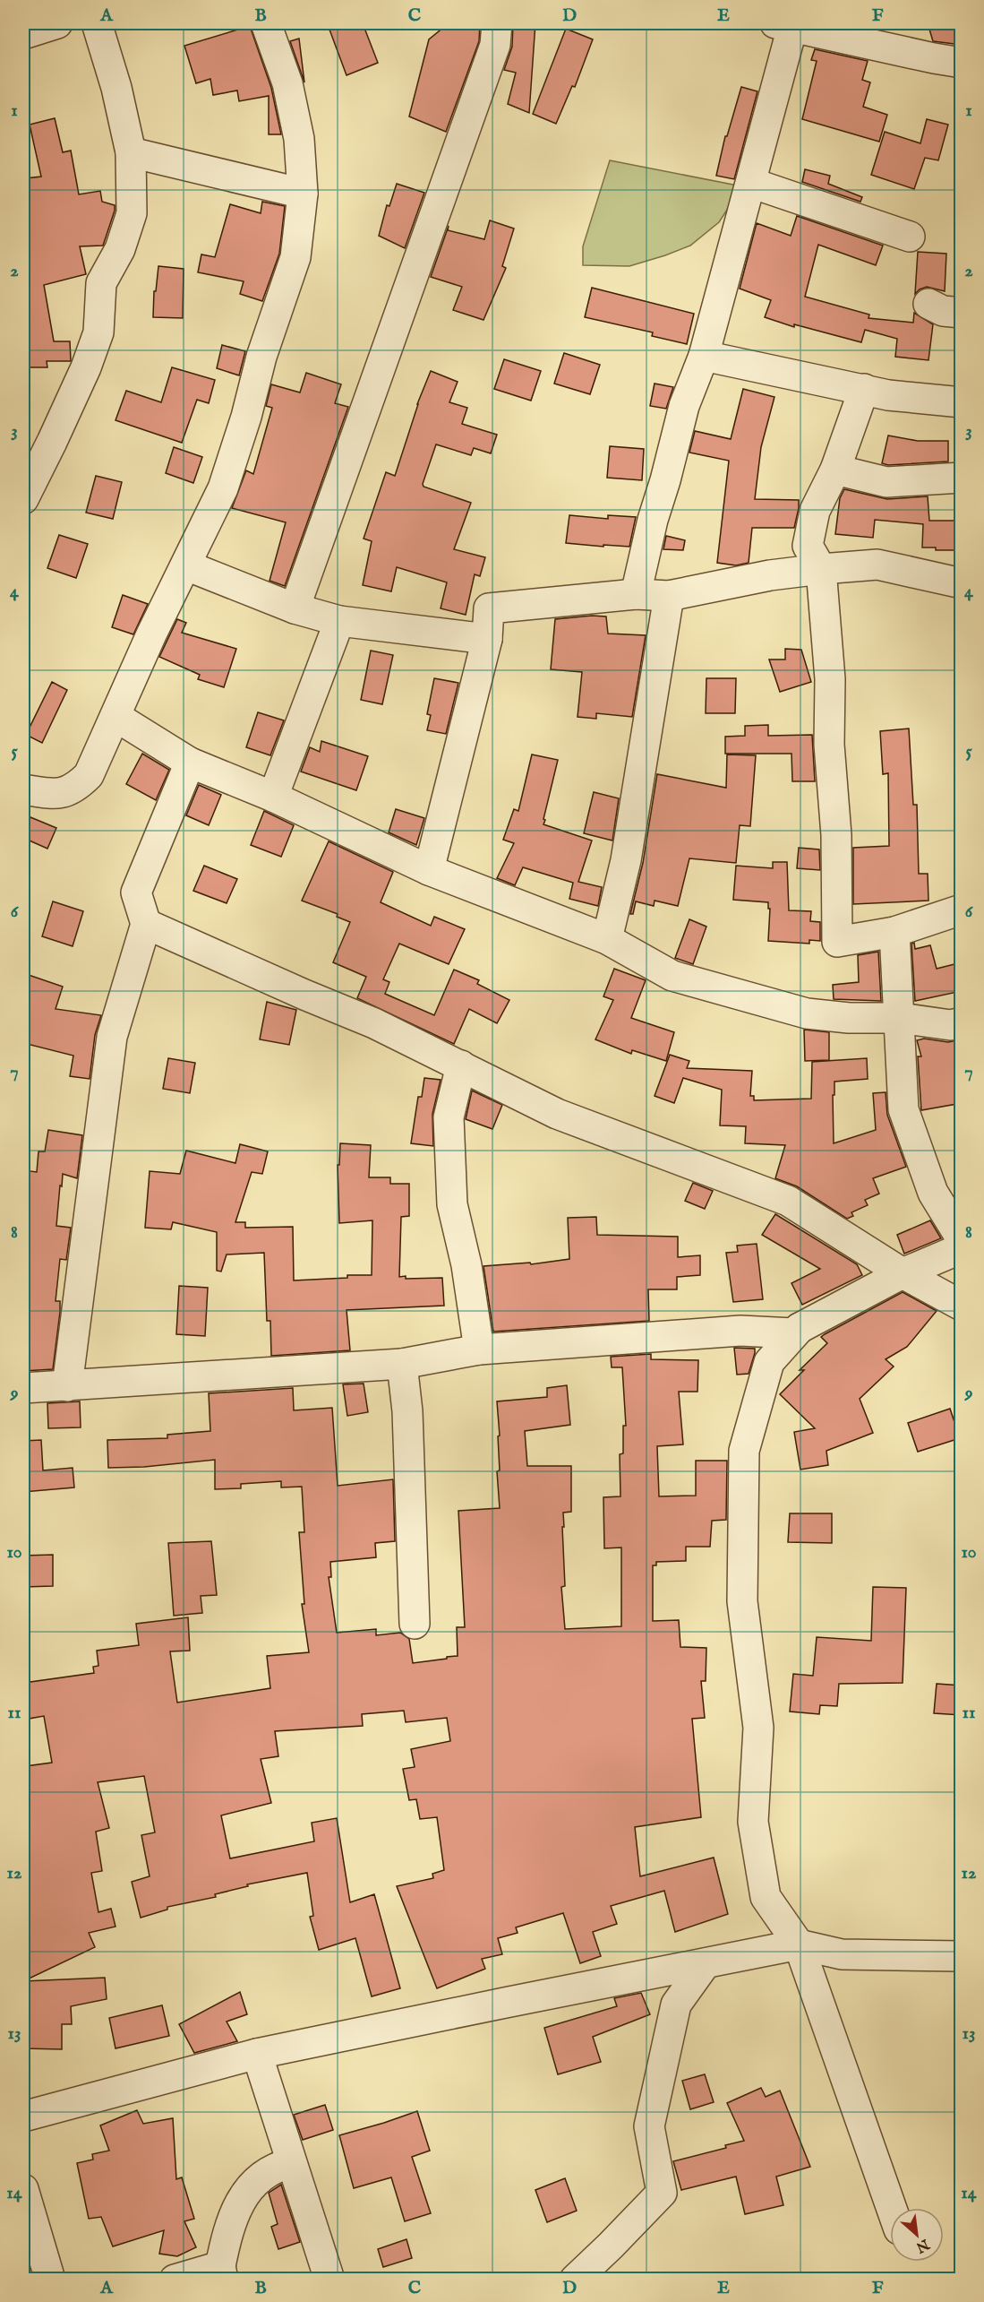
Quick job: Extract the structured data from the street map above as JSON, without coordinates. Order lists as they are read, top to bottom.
{
  "north": "bottom right",
  "grid": {
    "columns": [
      "A",
      "B",
      "C",
      "D",
      "E",
      "F"
    ],
    "rows": [
      "1",
      "2",
      "3",
      "4",
      "5",
      "6",
      "7",
      "8",
      "9",
      "10",
      "11",
      "12",
      "13",
      "14"
    ]
  }
}
